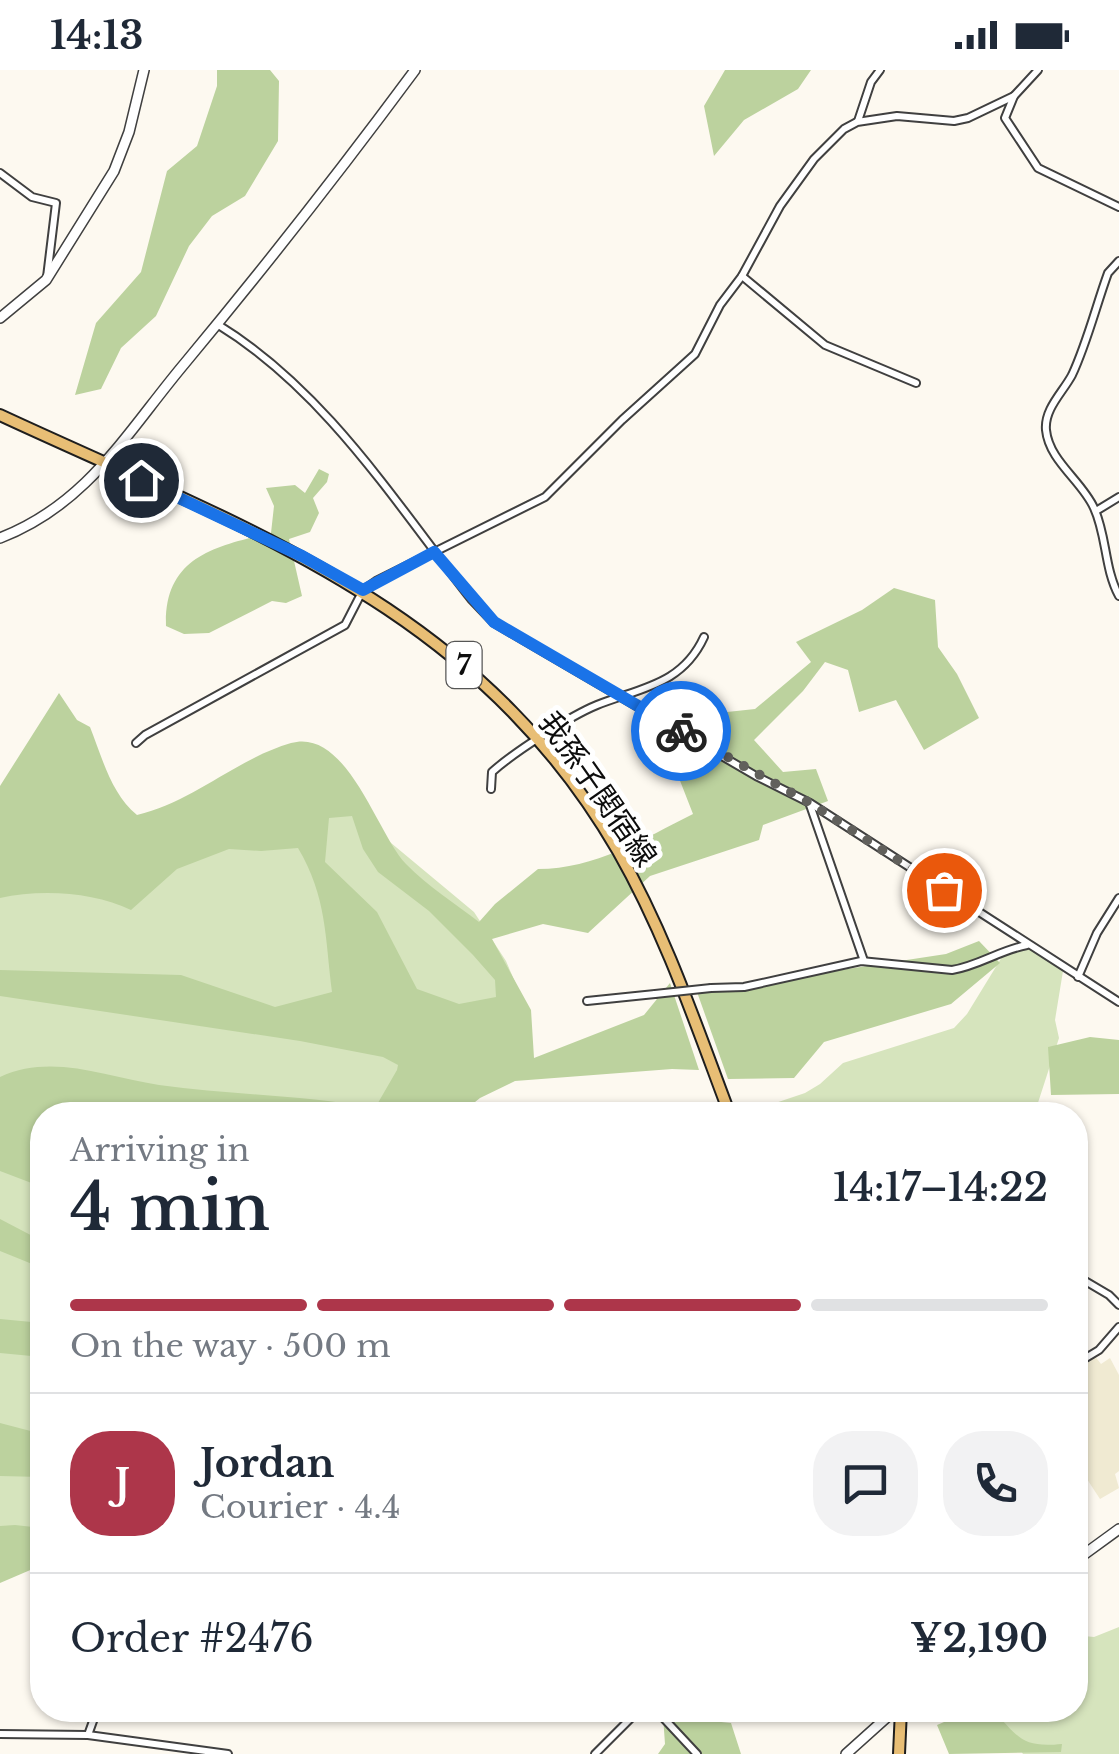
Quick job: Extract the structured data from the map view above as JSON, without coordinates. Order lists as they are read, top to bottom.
{
  "streets": {
    "main road": ["7", "我孫子関宿線"]
  },
  "page": {
    "status": "14:13",
    "heading": ["4 min", "Arriving in", "14:17–14:22"],
    "panel": [
      "Jordan",
      "Courier · 4.4",
      "Order #2476",
      "¥2,190"
    ],
    "bar": "On the way · 500 m",
    "round": "J"
  }
}
